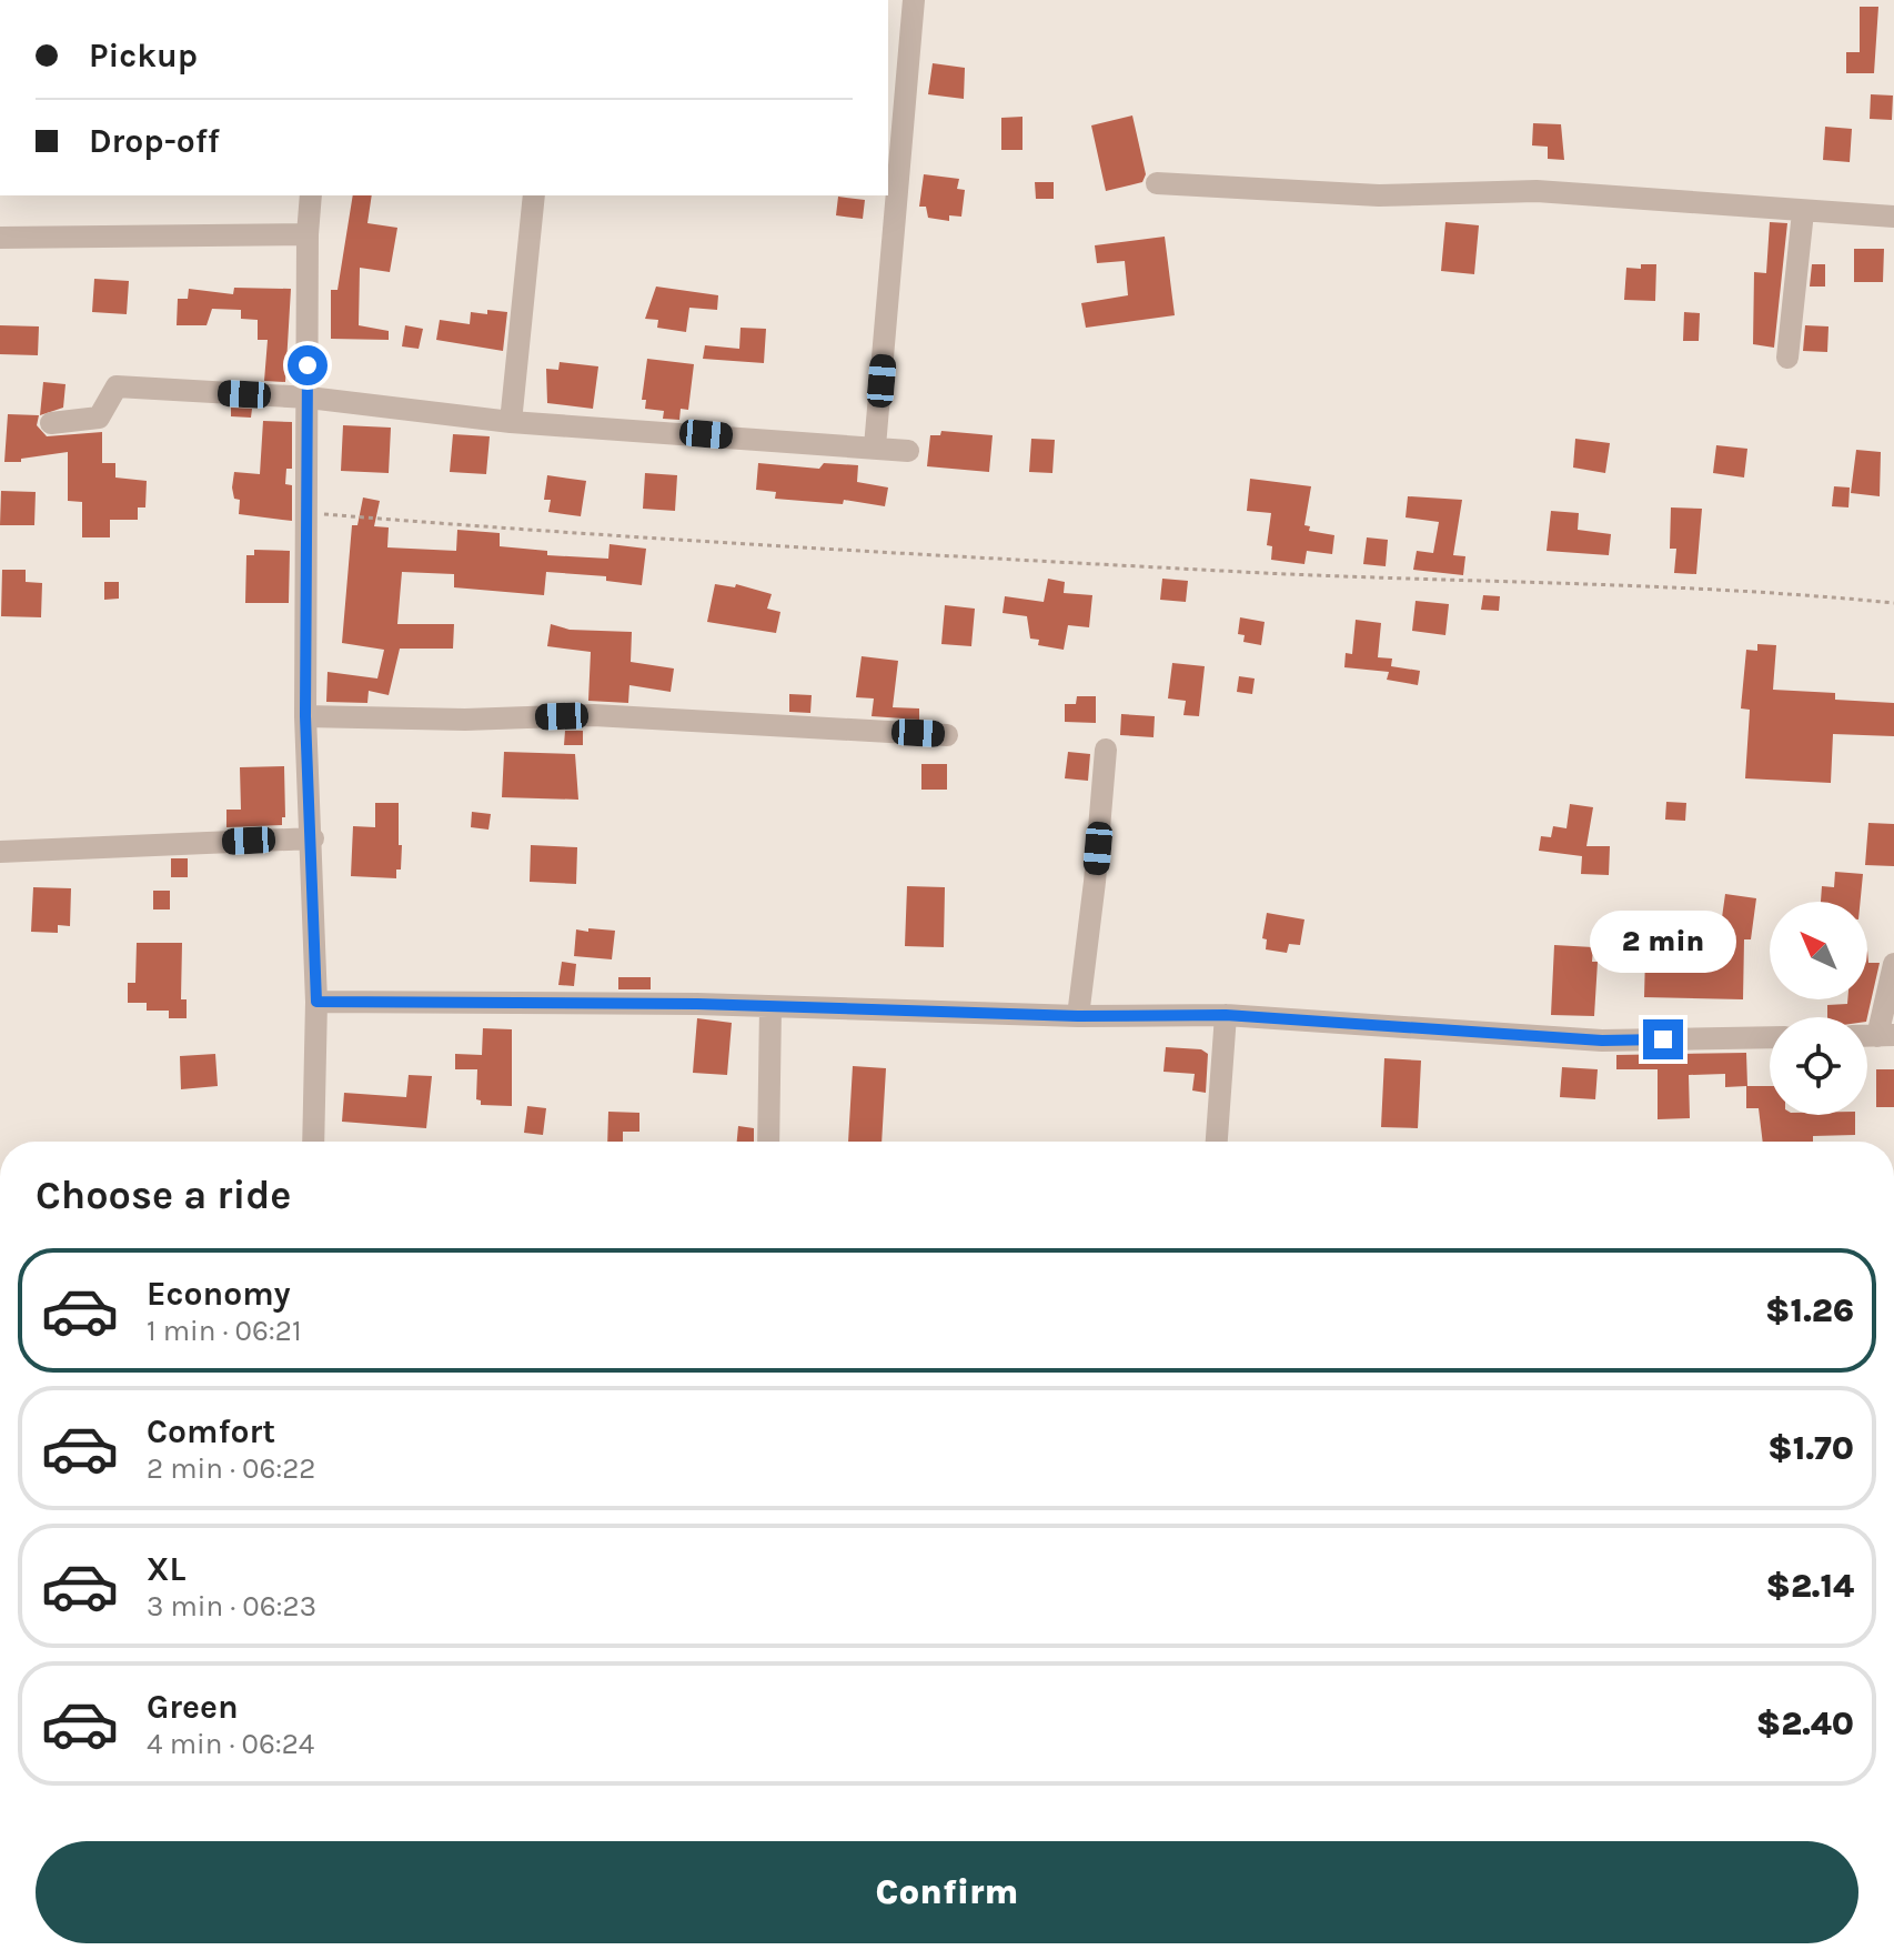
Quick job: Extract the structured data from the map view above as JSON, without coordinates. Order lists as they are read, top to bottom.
{
  "north": "top left",
  "page": {
    "banner": ["Pickup", "Drop-off"],
    "bubble": "2 min",
    "heading": "Choose a ride",
    "list": [
      {
        "name": "Economy",
        "note": "1 min · 06:21",
        "value": "$1.26"
      },
      {
        "name": "Comfort",
        "note": "2 min · 06:22",
        "value": "$1.70"
      },
      {
        "name": "XL",
        "note": "3 min · 06:23",
        "value": "$2.14"
      },
      {
        "name": "Green",
        "note": "4 min · 06:24",
        "value": "$2.40"
      }
    ],
    "buttons": "Confirm"
  }
}
